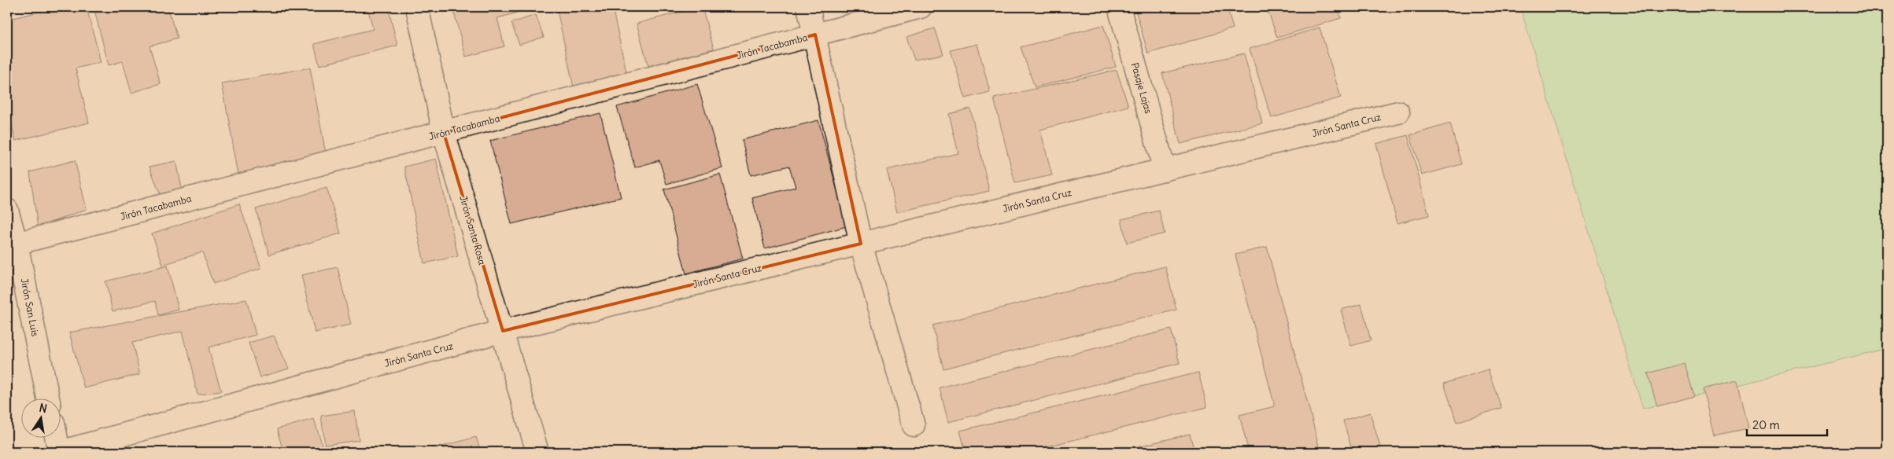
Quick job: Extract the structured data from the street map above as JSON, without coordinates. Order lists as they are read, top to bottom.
{
  "streets": {
    "street": [
      "Jirón Tacabamba",
      "Pasaje Lajas",
      "Jirón Santa Cruz",
      "Jirón Santa Rosa",
      "Jirón San Luis"
    ]
  },
  "crossings": [
    ["Jirón Tacabamba", "Jirón Santa Rosa"],
    ["Jirón Tacabamba", "Jirón San Luis"],
    ["Pasaje Lajas", "Jirón Santa Cruz"],
    ["Jirón Santa Cruz", "Jirón Santa Rosa"]
  ],
  "scale_bar": "20 m",
  "north": "top"
}
